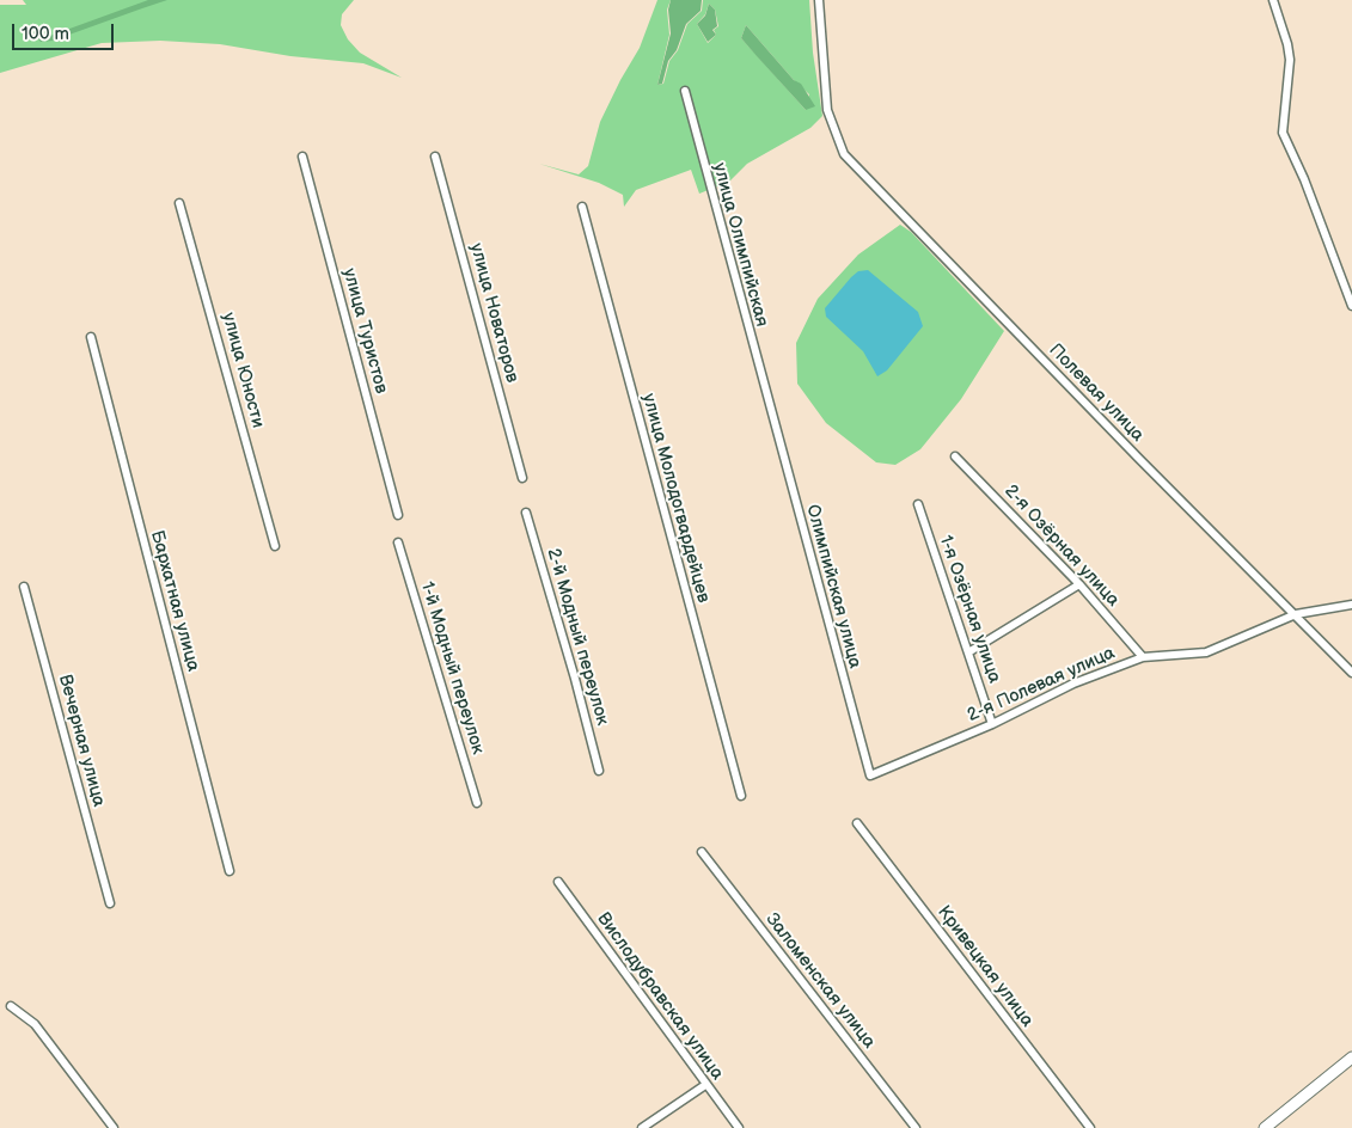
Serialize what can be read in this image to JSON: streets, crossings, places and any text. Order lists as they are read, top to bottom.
{
  "streets": {
    "street": [
      "улица Олимпийская",
      "улица Новаторов",
      "улица Туристов",
      "улица Юности",
      "Полевая улица",
      "улица Молодогвардейцев",
      "2-я Озёрная улица",
      "Олимпийская улица",
      "Бархатная улица",
      "1-я Озёрная улица",
      "2-й Модный переулок",
      "1-й Модный переулок",
      "2-я Полевая улица",
      "Вечерная улица",
      "Кривецкая улица",
      "Заломенская улица",
      "Вислодубравская улица"
    ]
  },
  "crossings": [
    ["улица Олимпийская", "Олимпийская улица"],
    ["Полевая улица", "2-я Полевая улица"],
    ["2-я Озёрная улица", "2-я Полевая улица"],
    ["Олимпийская улица", "2-я Полевая улица"],
    ["1-я Озёрная улица", "2-я Полевая улица"]
  ],
  "scale_bar": "100 m"
}
